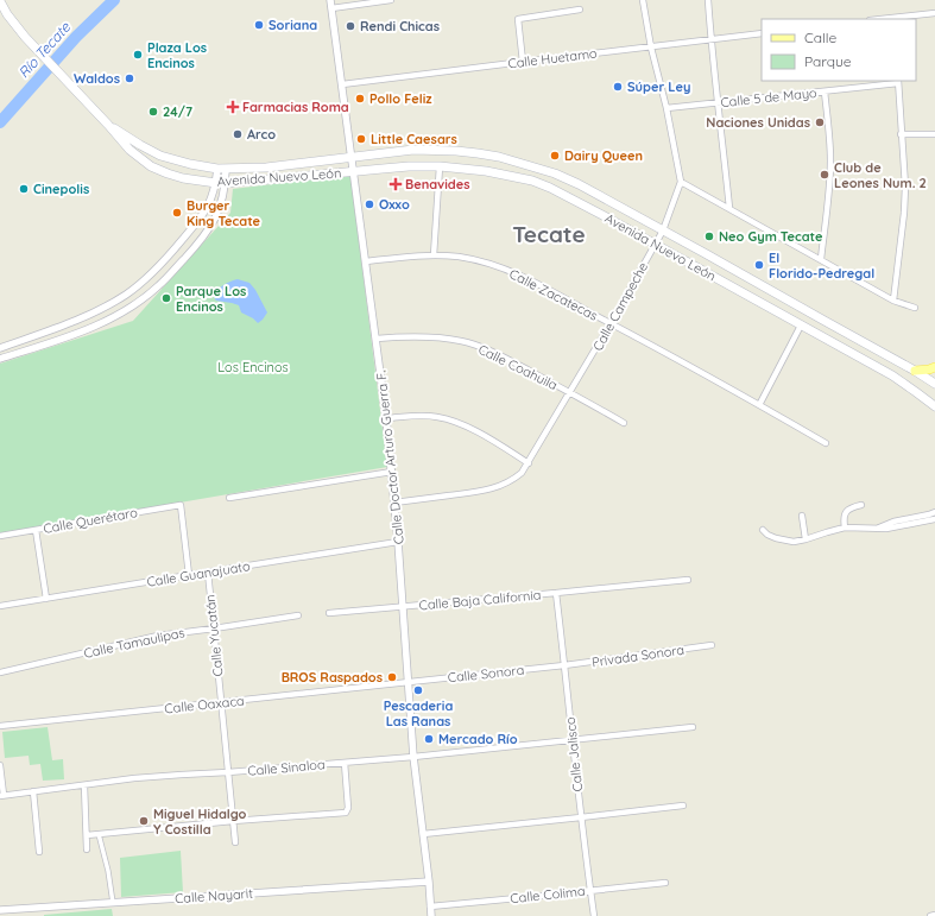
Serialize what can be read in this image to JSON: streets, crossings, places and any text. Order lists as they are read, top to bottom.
{
  "streets": {
    "main road": ["Avenida Nuevo León"],
    "street": [
      "Calle Huetamo",
      "Calle 5 de Mayo",
      "Calle Zacatecas",
      "Calle Campeche",
      "Calle Coahuila",
      "Calle Doctor Arturo Guerra F.",
      "Calle Querétaro",
      "Calle Guanajuato",
      "Calle Baja California",
      "Calle Yucatán",
      "Calle Tamaulipas",
      "Privada Sonora",
      "Calle Sonora",
      "Calle Oaxaca",
      "Calle Jalisco",
      "Calle Sinaloa",
      "Calle Colima",
      "Calle Nayarit"
    ]
  },
  "crossings": [
    ["Calle Huetamo", "Calle Doctor Arturo Guerra F."],
    ["Avenida Nuevo León", "Calle Campeche"],
    ["Avenida Nuevo León", "Calle Doctor Arturo Guerra F."],
    ["Calle Zacatecas", "Calle Campeche"],
    ["Calle Zacatecas", "Calle Doctor Arturo Guerra F."],
    ["Calle Campeche", "Calle Coahuila"],
    ["Calle Campeche", "Calle Doctor Arturo Guerra F."],
    ["Calle Coahuila", "Calle Doctor Arturo Guerra F."],
    ["Calle Doctor Arturo Guerra F.", "Calle Guanajuato"],
    ["Calle Doctor Arturo Guerra F.", "Calle Baja California"],
    ["Calle Doctor Arturo Guerra F.", "Calle Sonora"],
    ["Calle Doctor Arturo Guerra F.", "Calle Oaxaca"],
    ["Calle Doctor Arturo Guerra F.", "Calle Sinaloa"],
    ["Calle Doctor Arturo Guerra F.", "Calle Colima"],
    ["Calle Doctor Arturo Guerra F.", "Calle Nayarit"],
    ["Calle Querétaro", "Calle Guanajuato"],
    ["Calle Guanajuato", "Calle Yucatán"],
    ["Calle Baja California", "Calle Jalisco"],
    ["Calle Yucatán", "Calle Tamaulipas"],
    ["Calle Yucatán", "Calle Oaxaca"],
    ["Calle Yucatán", "Calle Sinaloa"],
    ["Privada Sonora", "Calle Sonora"],
    ["Privada Sonora", "Calle Jalisco"],
    ["Calle Sonora", "Calle Oaxaca"],
    ["Calle Sonora", "Calle Jalisco"],
    ["Calle Jalisco", "Calle Sinaloa"],
    ["Calle Jalisco", "Calle Colima"]
  ],
  "districts": ["Tecate"],
  "water": ["Río Tecate"],
  "parks": ["Los Encinos"],
  "places": {
    "other": [
      "Soriana",
      "Rendi Chicas",
      "Plaza Los Encinos",
      "Waldos",
      "Súper Ley",
      "Pollo Feliz",
      "24/7",
      "Naciones Unidas",
      "Arco",
      "Little Caesars",
      "Dairy Queen",
      "Club de Leones Num. 2",
      "Cinepolis",
      "Oxxo",
      "Burger King Tecate",
      "Neo Gym Tecate",
      "El Florido-Pedregal",
      "Parque Los Encinos",
      "BROS Raspados",
      "Pescaderia Las Ranas",
      "Mercado Río",
      "Miguel Hidalgo Y Costilla"
    ],
    "health": ["Farmacias Roma", "Benavides"]
  },
  "legend": ["Calle", "Parque"]
}
